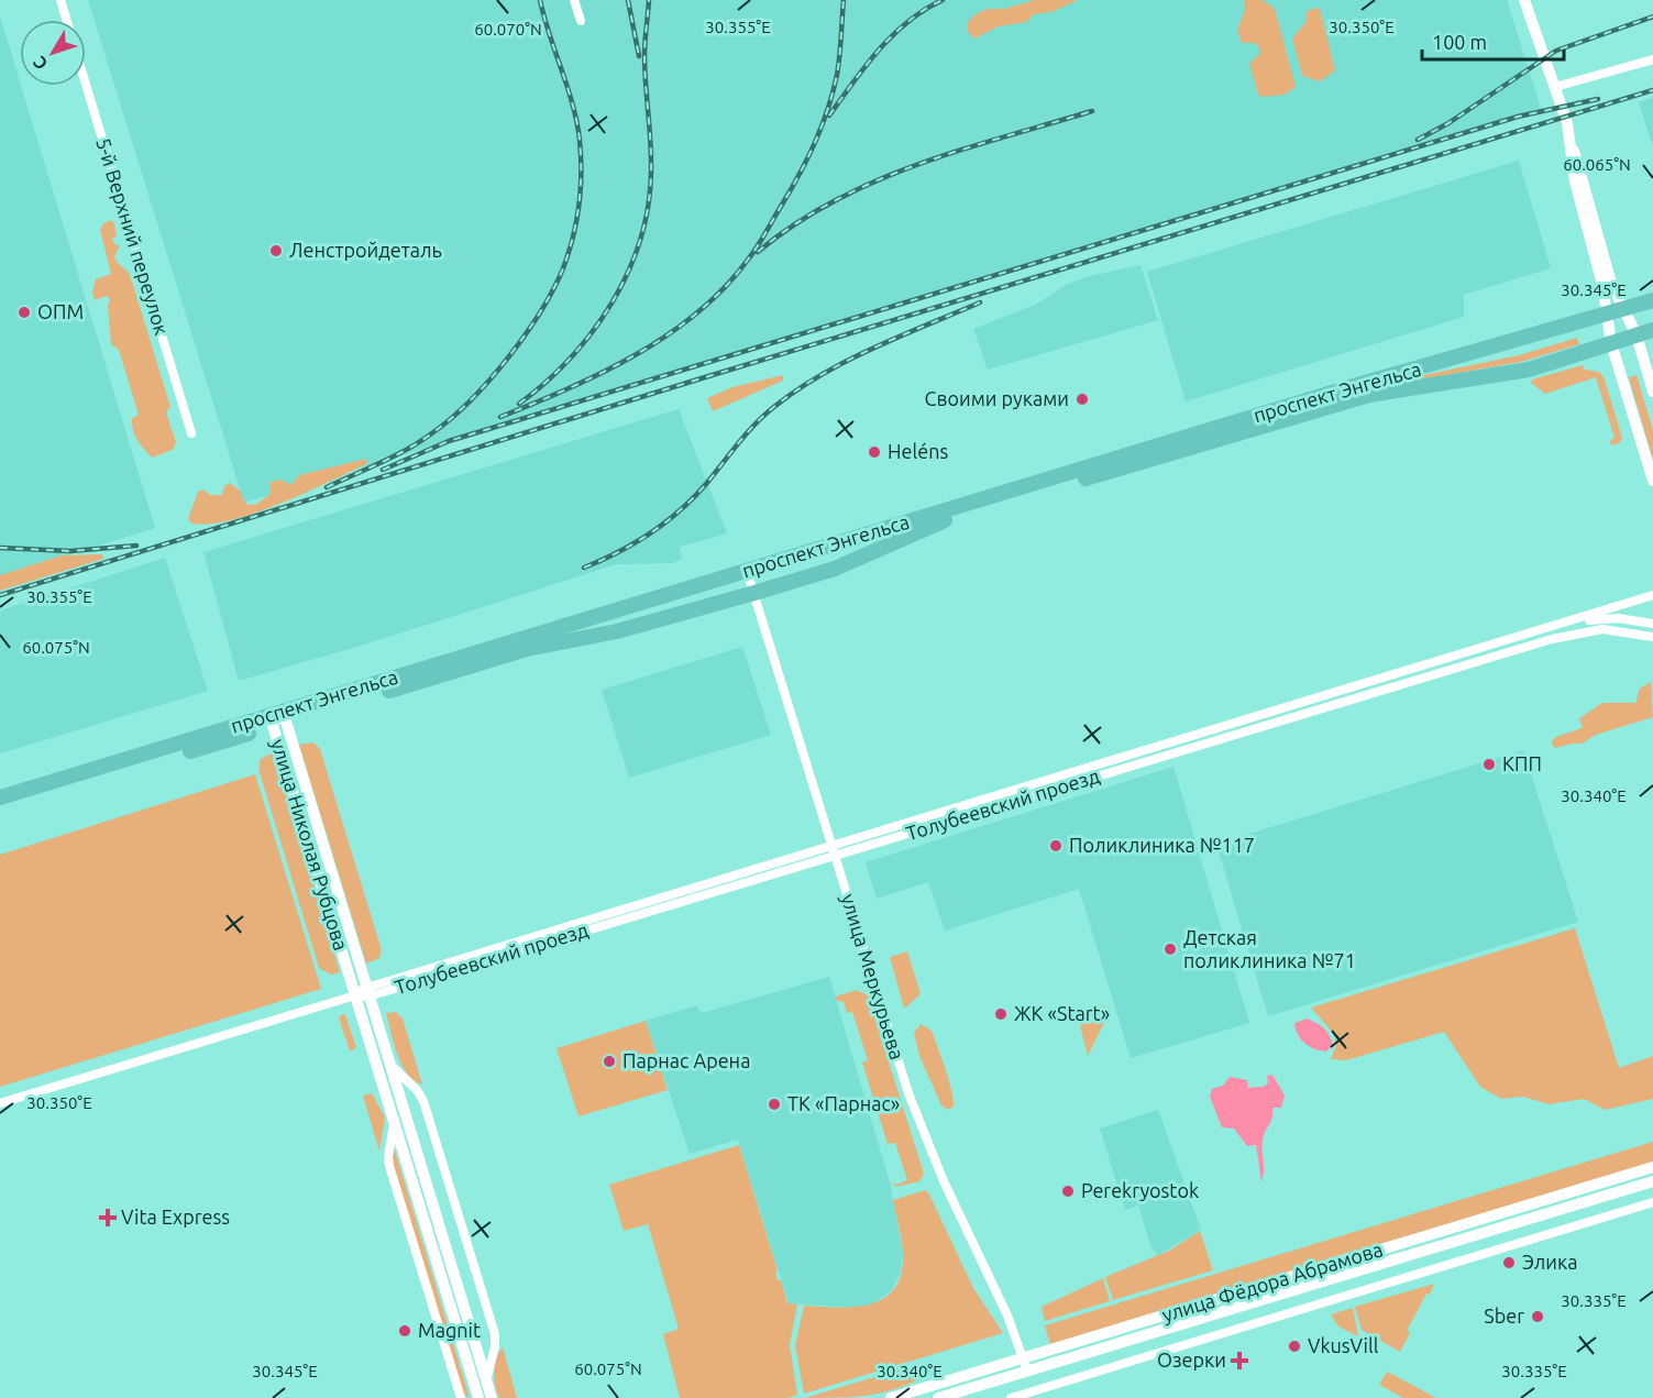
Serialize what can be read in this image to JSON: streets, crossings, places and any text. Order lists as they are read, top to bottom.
{
  "streets": {
    "main road": ["проспект Энгельса"],
    "street": [
      "5-й Верхний переулок",
      "Толубеевский проезд",
      "улица Николая Рубцова",
      "улица Меркурьева",
      "улица Фёдора Абрамова"
    ]
  },
  "crossings": [
    ["проспект Энгельса", "улица Николая Рубцова"],
    ["проспект Энгельса", "улица Меркурьева"],
    ["Толубеевский проезд", "улица Николая Рубцова"],
    ["Толубеевский проезд", "улица Меркурьева"],
    ["улица Меркурьева", "улица Фёдора Абрамова"]
  ],
  "places": {
    "other": [
      "Ленстройдеталь",
      "ОПМ",
      "Своими руками",
      "Heléns",
      "КПП",
      "Поликлиника №117",
      "Детская поликлиника №71",
      "ЖК «Start»",
      "Парнас Арена",
      "ТК «Парнас»",
      "Perekryostok",
      "Элика",
      "Sber",
      "Magnit",
      "VkusVill"
    ],
    "health": ["Vita Express", "Озерки"]
  },
  "scale_bar": "100 m",
  "north": "bottom left",
  "coordinates": [
    "30.355°E",
    "30.350°E",
    "60.070°N",
    "60.065°N",
    "30.345°E",
    "60.075°N",
    "30.340°E",
    "30.335°E"
  ]
}
